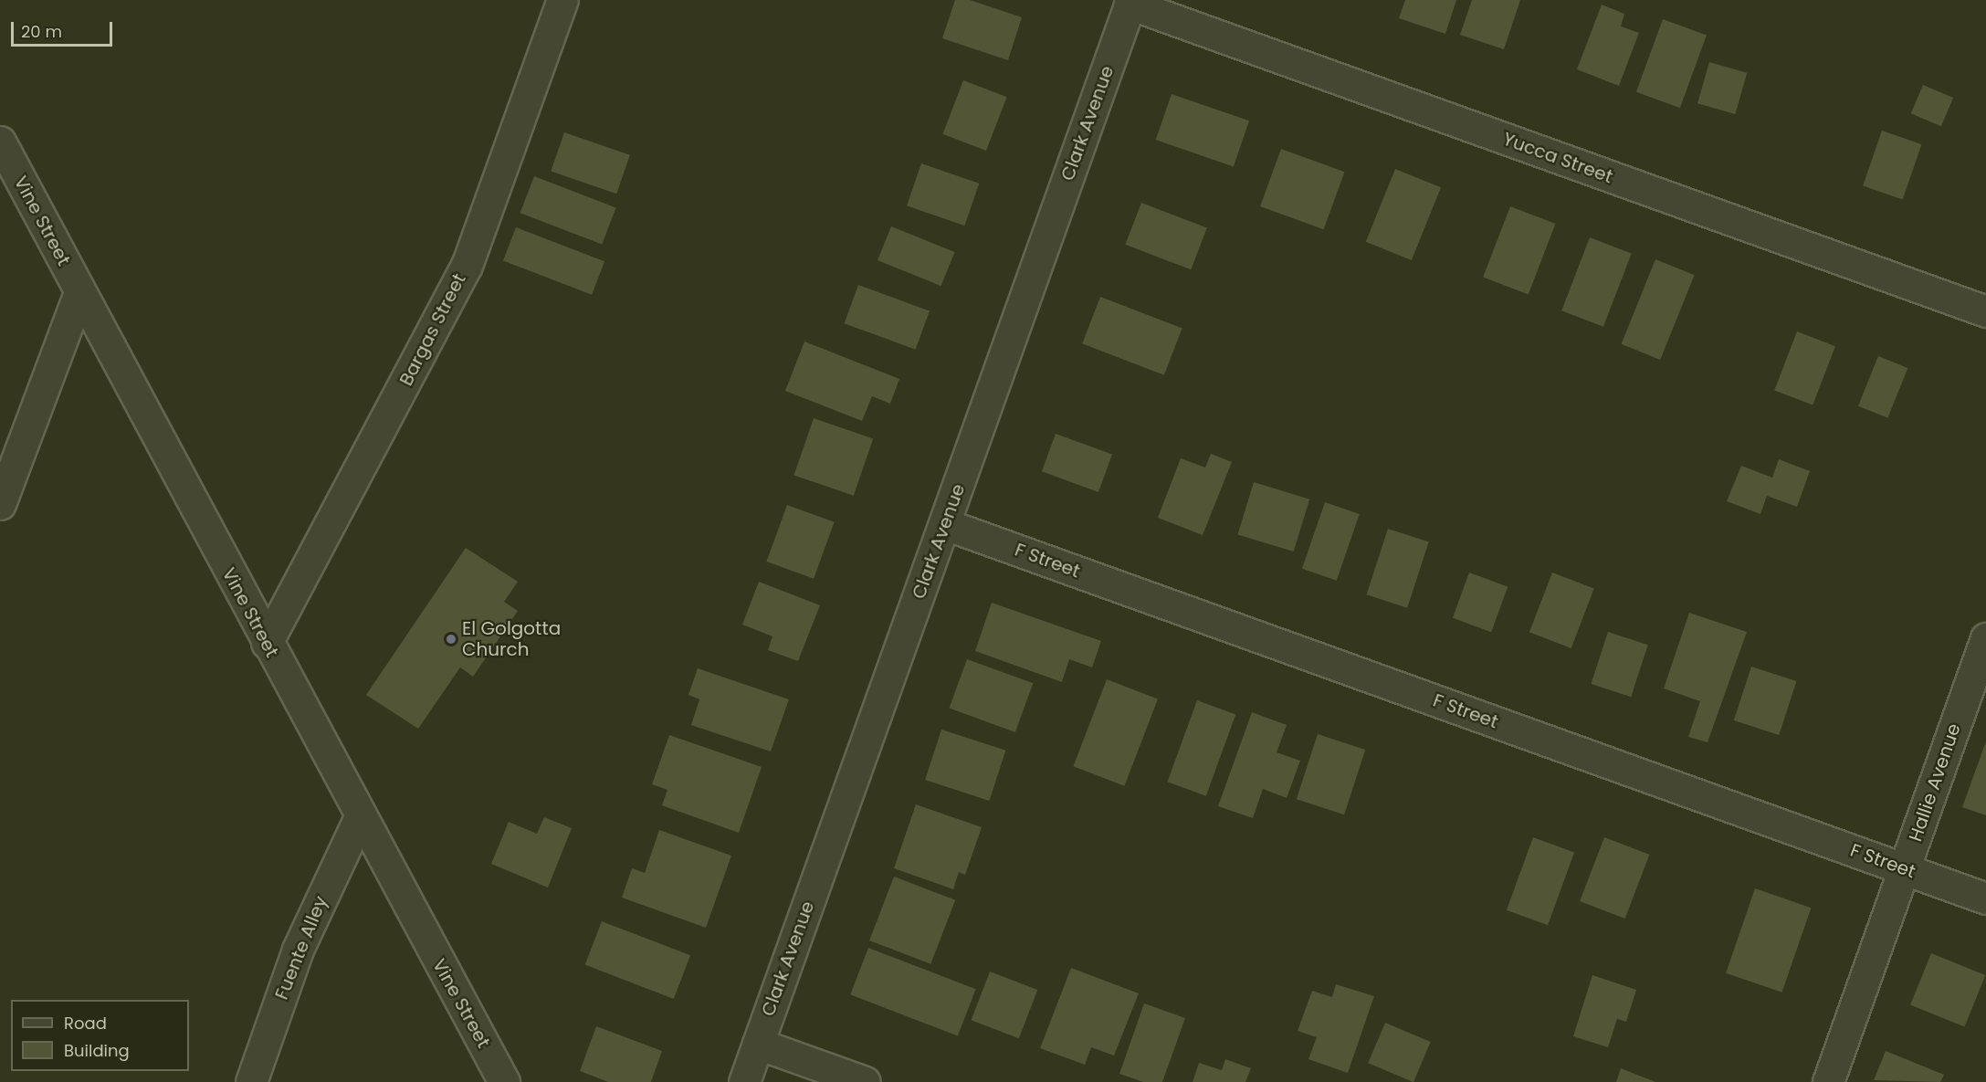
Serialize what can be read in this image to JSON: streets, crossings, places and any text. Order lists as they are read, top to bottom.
{
  "streets": {
    "street": [
      "Clark Avenue",
      "Yucca Street",
      "Vine Street",
      "Bargas Street",
      "F Street",
      "Hallie Avenue",
      "Fuente Alley"
    ]
  },
  "crossings": [
    ["Clark Avenue", "Yucca Street"],
    ["Clark Avenue", "F Street"],
    ["Vine Street", "Bargas Street"],
    ["Vine Street", "Fuente Alley"],
    ["F Street", "Hallie Avenue"]
  ],
  "places": ["El Golgotta Church"],
  "legend": ["Road", "Building"],
  "scale_bar": "20 m"
}
